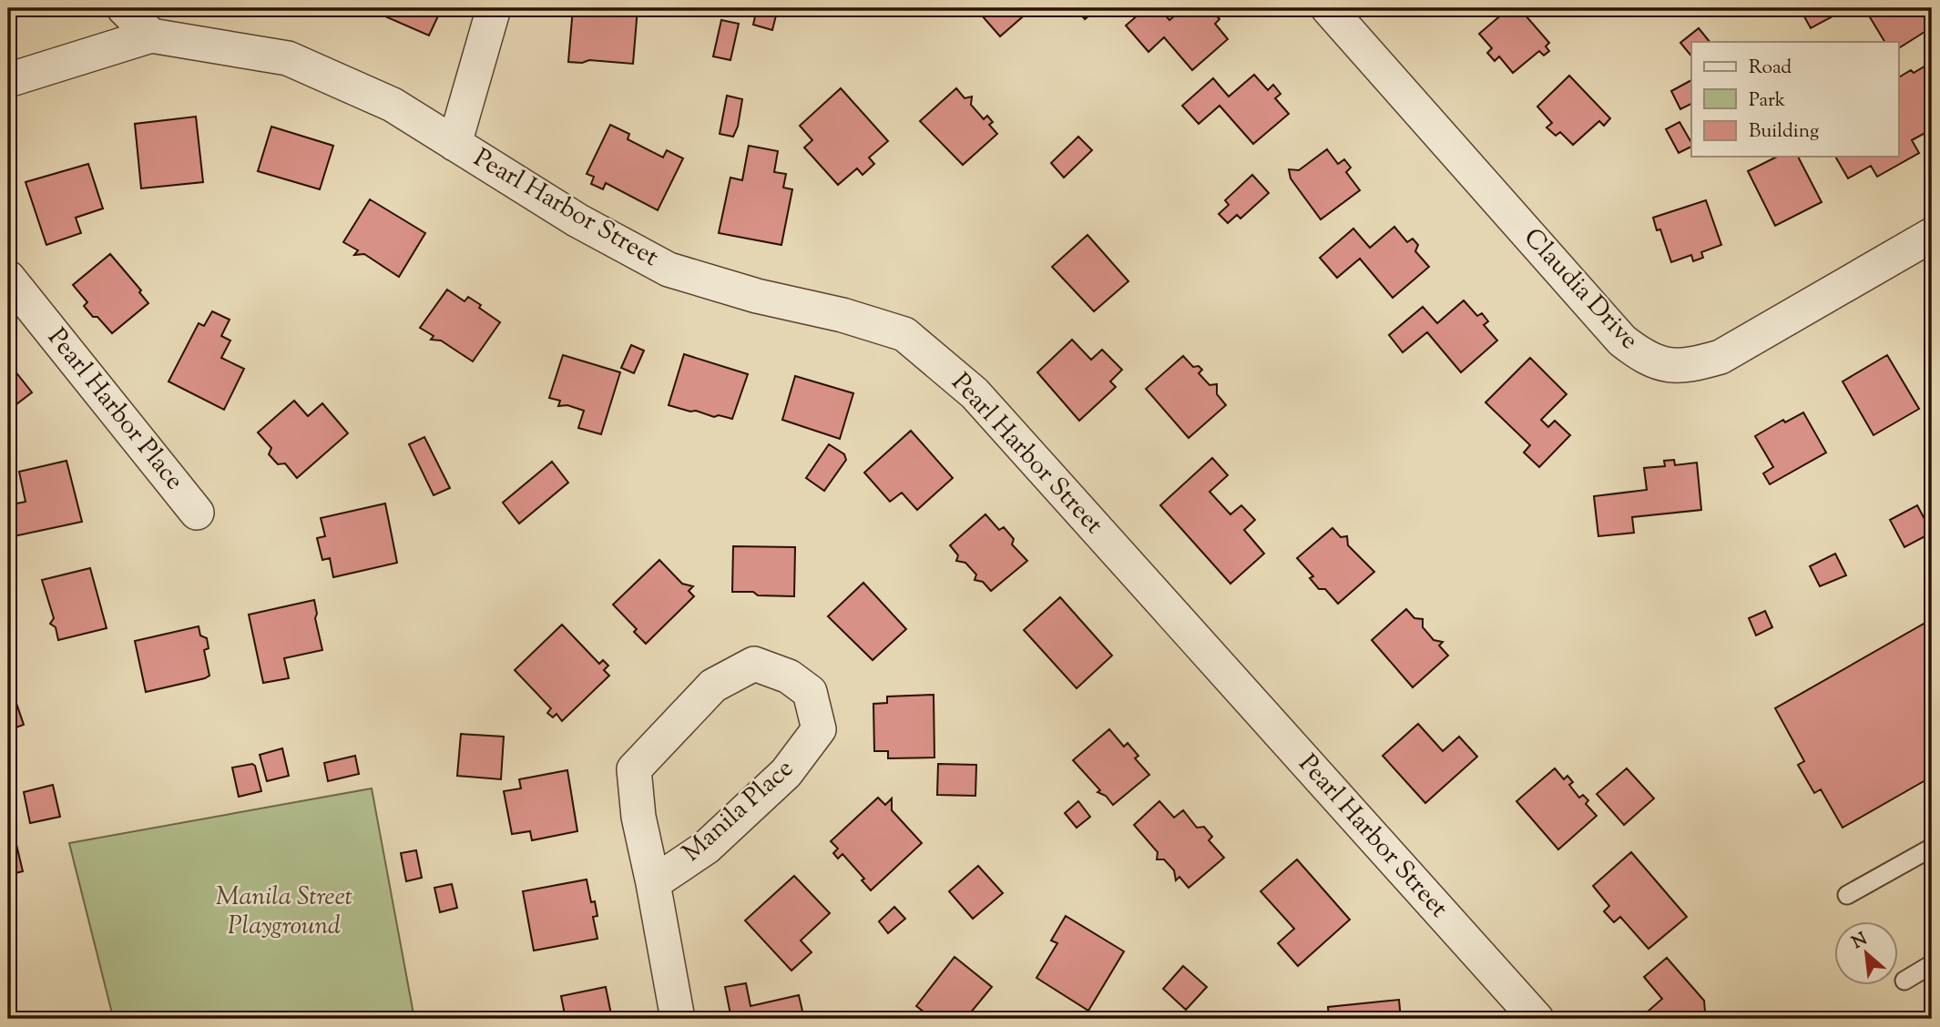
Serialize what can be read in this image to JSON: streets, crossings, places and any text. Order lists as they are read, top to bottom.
{
  "streets": {
    "street": [
      "Pearl Harbor Street",
      "Claudia Drive",
      "Pearl Harbor Place",
      "Manila Place"
    ]
  },
  "parks": ["Manila Street Playground"],
  "legend": ["Road", "Park", "Building"],
  "north": "top left"
}
